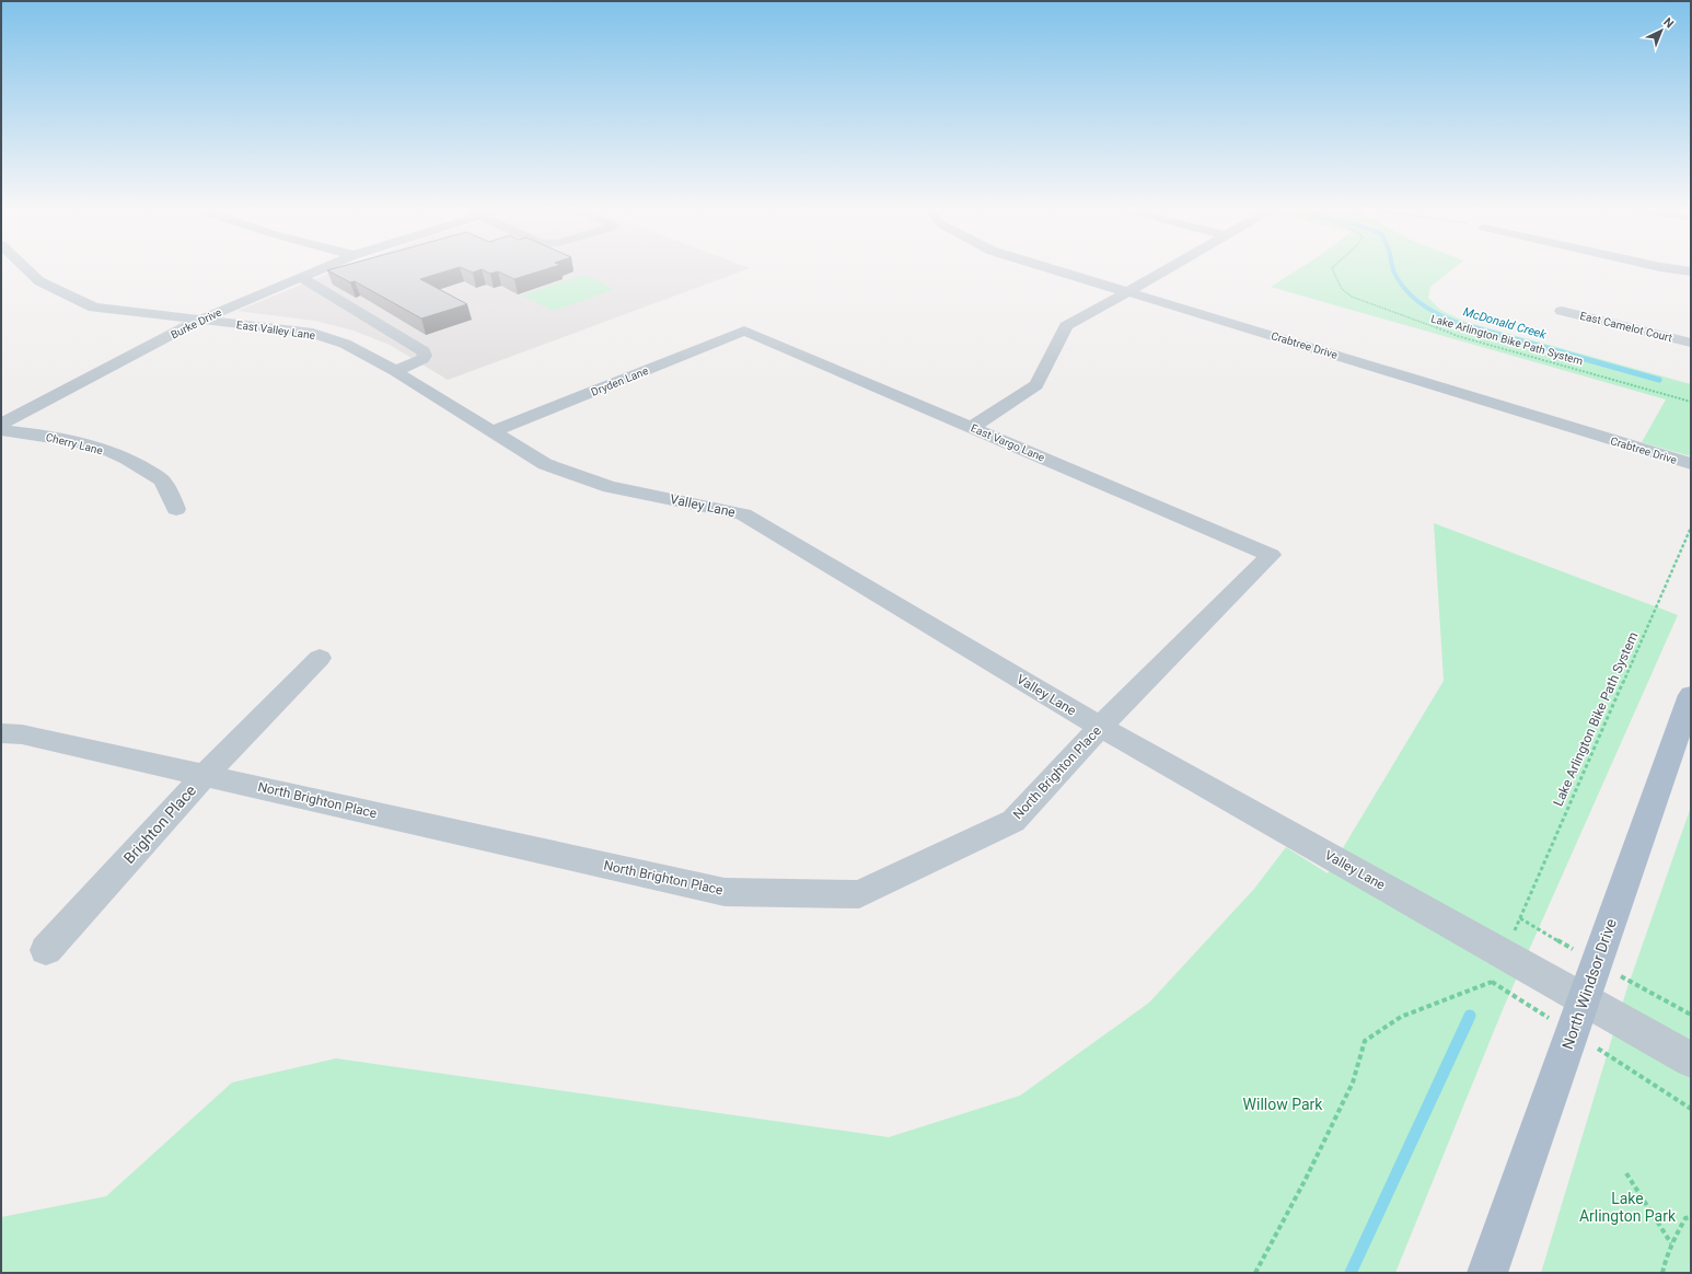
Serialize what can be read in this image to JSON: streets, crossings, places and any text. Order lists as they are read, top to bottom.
{
  "streets": {
    "main road": ["North Windsor Drive"],
    "street": [
      "Burke Drive",
      "East Camelot Court",
      "East Valley Lane",
      "Crabtree Drive",
      "Dryden Lane",
      "East Vargo Lane",
      "Cherry Lane",
      "Valley Lane",
      "North Brighton Place",
      "Brighton Place"
    ],
    "path": ["Lake Arlington Bike Path System"]
  },
  "crossings": [
    ["Burke Drive", "East Valley Lane"],
    ["East Valley Lane", "Dryden Lane"],
    ["East Valley Lane", "Valley Lane"],
    ["Dryden Lane", "East Vargo Lane"],
    ["Dryden Lane", "Valley Lane"],
    ["East Vargo Lane", "North Brighton Place"],
    ["Valley Lane", "North Brighton Place"],
    ["Valley Lane", "North Windsor Drive"],
    ["North Brighton Place", "Brighton Place"]
  ],
  "water": ["McDonald Creek"],
  "parks": ["Willow Park", "Lake Arlington Park"],
  "north": "top right"
}
